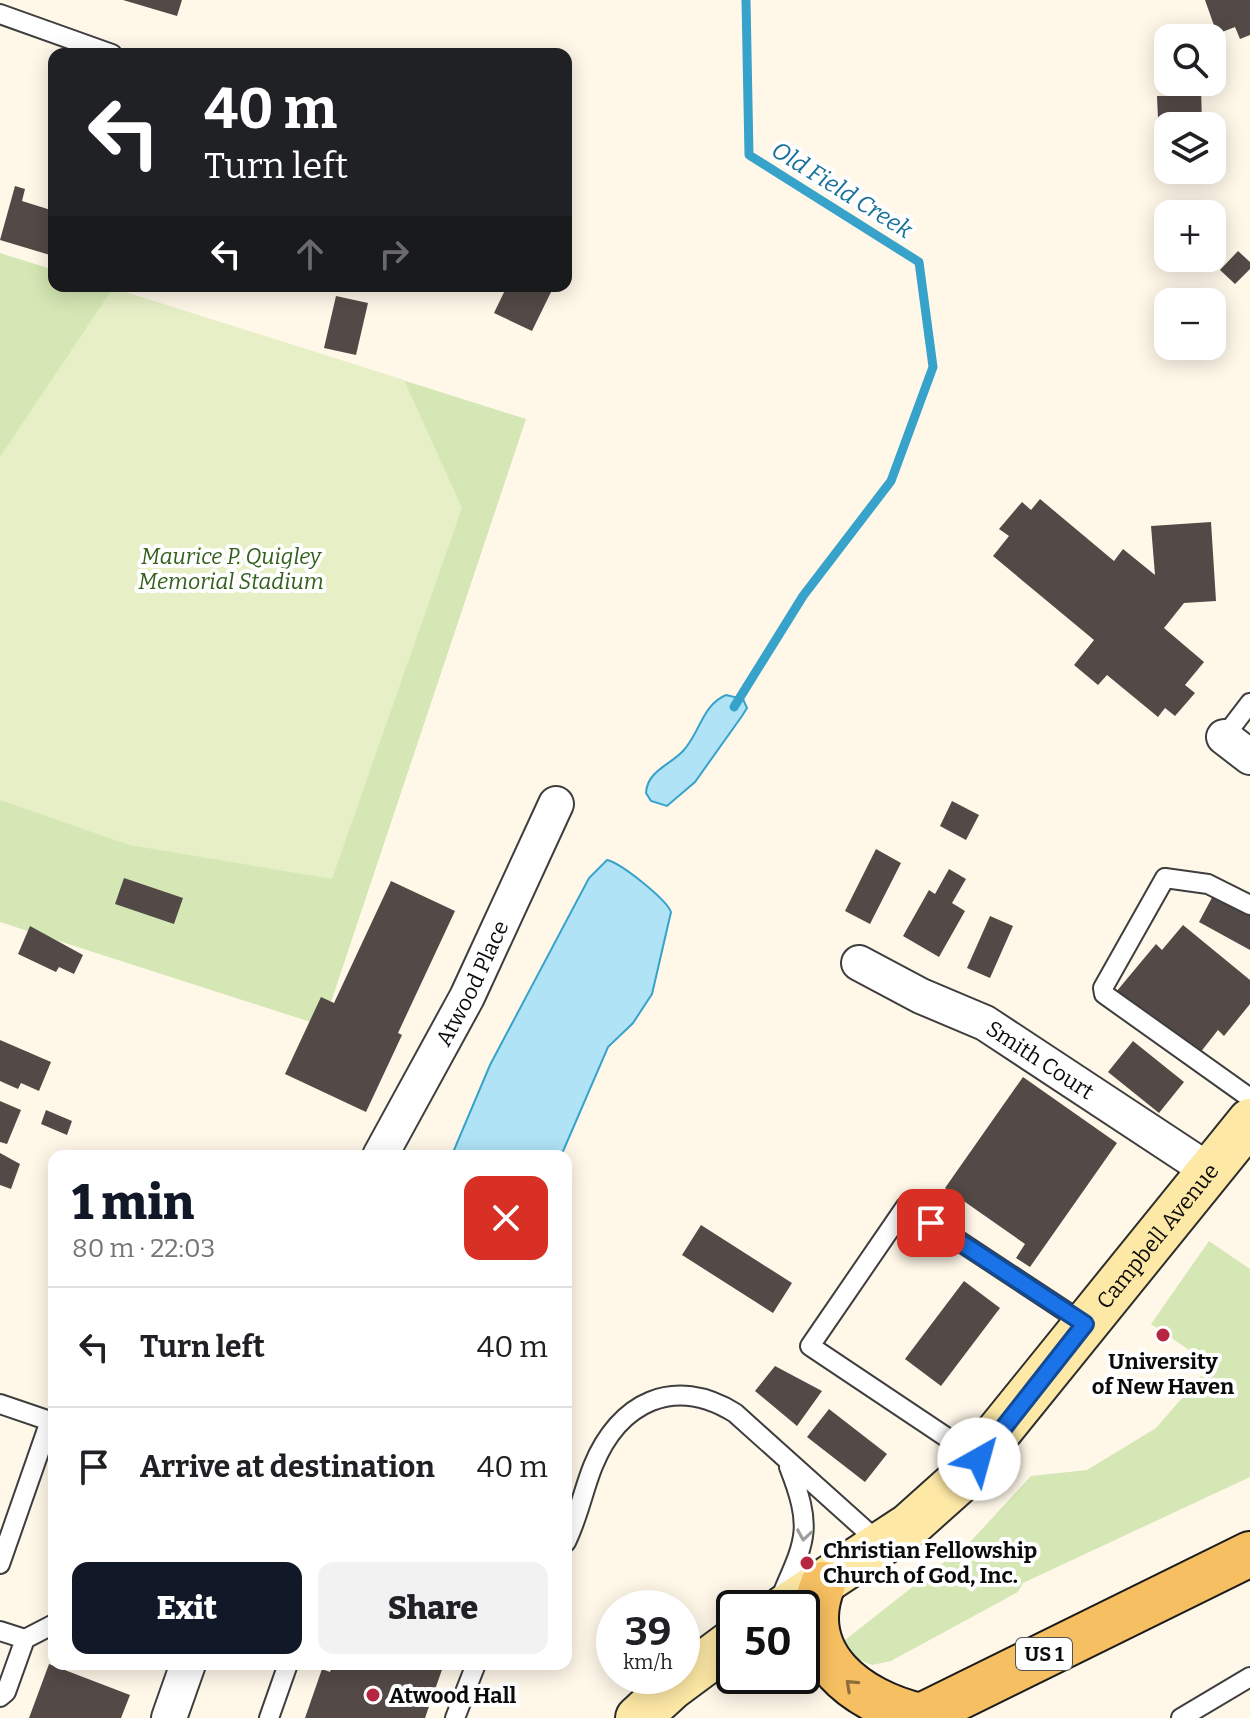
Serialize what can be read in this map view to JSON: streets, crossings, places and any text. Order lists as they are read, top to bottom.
{
  "streets": {
    "main road": ["Campbell Avenue", "US 1"],
    "street": ["Atwood Place", "Smith Court"]
  },
  "crossings": [
    ["Smith Court", "Campbell Avenue"]
  ],
  "water": ["Old Field Creek"],
  "parks": ["Maurice P. Quigley Memorial Stadium"],
  "places": ["University of New Haven", "Christian Fellowship Church of God, Inc.", "Atwood Hall"],
  "page": {
    "map_buttons": ["+", "−"],
    "turn": ["40 m", "Turn left"],
    "heading": ["1 min", "80 m · 22:03"],
    "list": [
      {
        "name": "Turn left",
        "value": "40 m"
      },
      {
        "name": "Arrive at destination",
        "value": "40 m"
      }
    ],
    "buttons": ["Exit", "Share"],
    "speed": "39 km/h",
    "limit": "50"
  }
}
